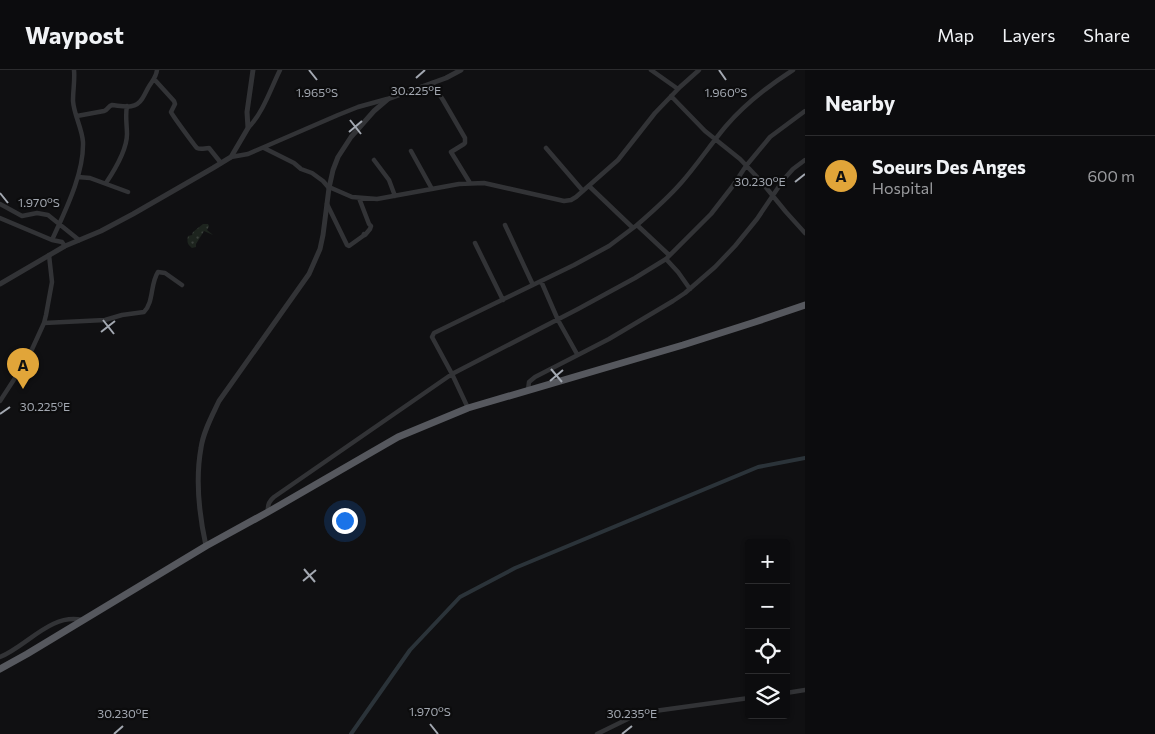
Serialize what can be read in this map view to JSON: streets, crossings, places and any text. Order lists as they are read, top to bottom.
{
  "page": {
    "header": "Waypost",
    "nav": ["Map", "Layers", "Share"],
    "heading": "Nearby",
    "list": [
      {
        "mark": "A",
        "name": "Soeurs Des Anges",
        "note": "Hospital",
        "value": "600 m"
      }
    ],
    "pins": "A",
    "map_buttons": ["+", "−"]
  },
  "coordinates": [
    "30.225°E",
    "1.965°S",
    "1.960°S",
    "30.230°E",
    "1.970°S",
    "30.235°E"
  ]
}
